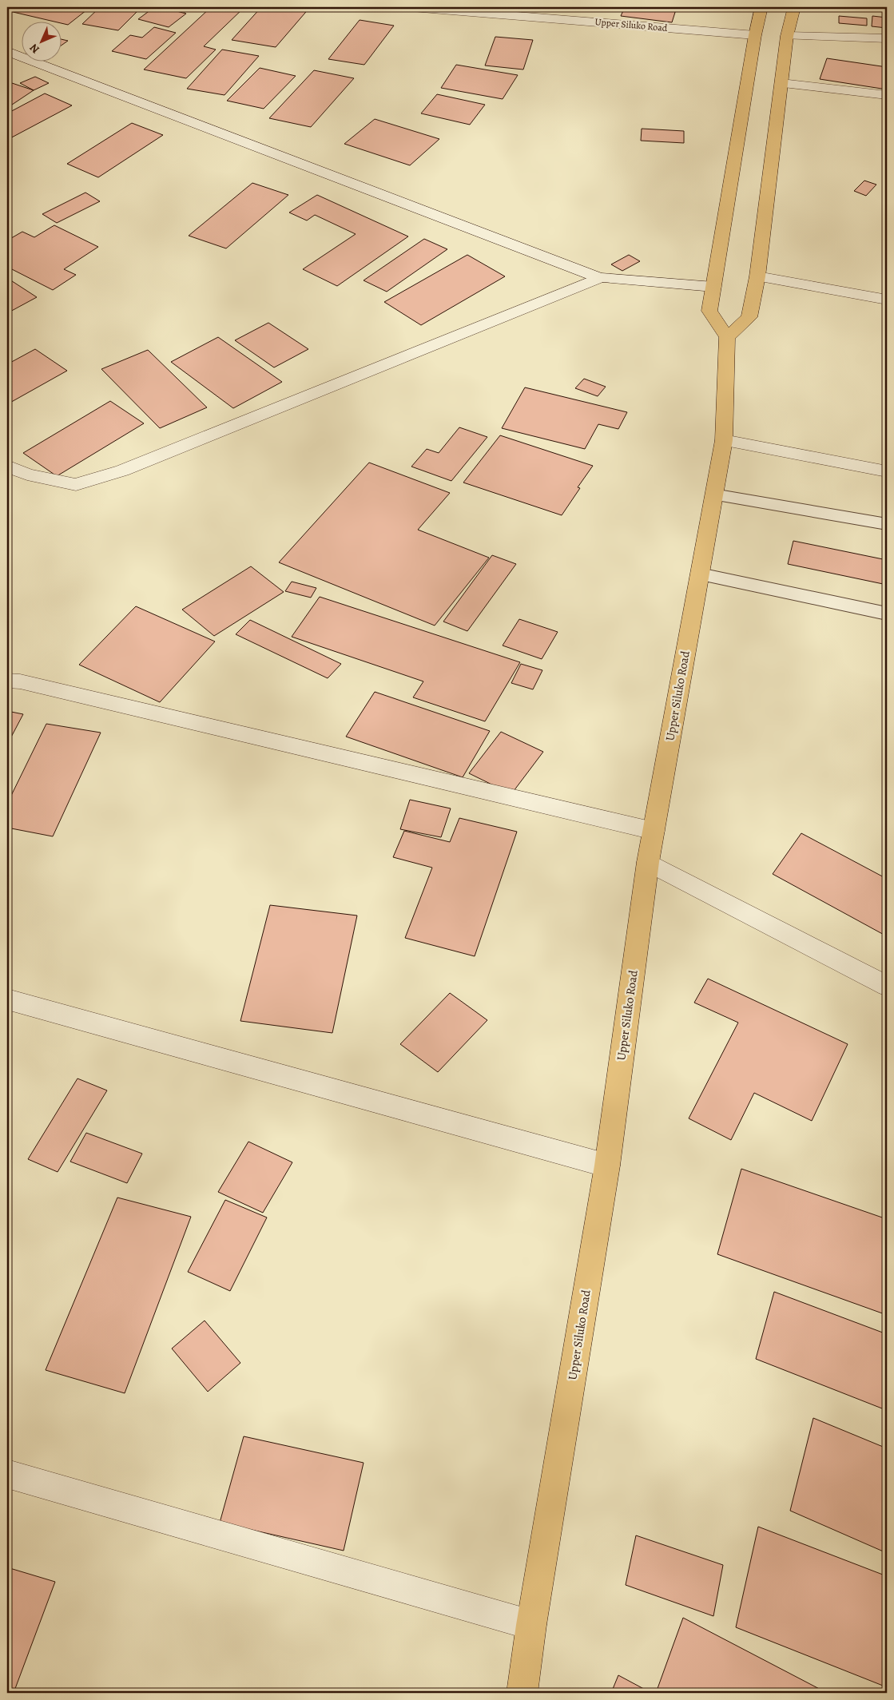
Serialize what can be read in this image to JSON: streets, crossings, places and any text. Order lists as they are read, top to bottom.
{
  "streets": {
    "main road": ["Upper Siluko Road"]
  },
  "north": "bottom left"
}
